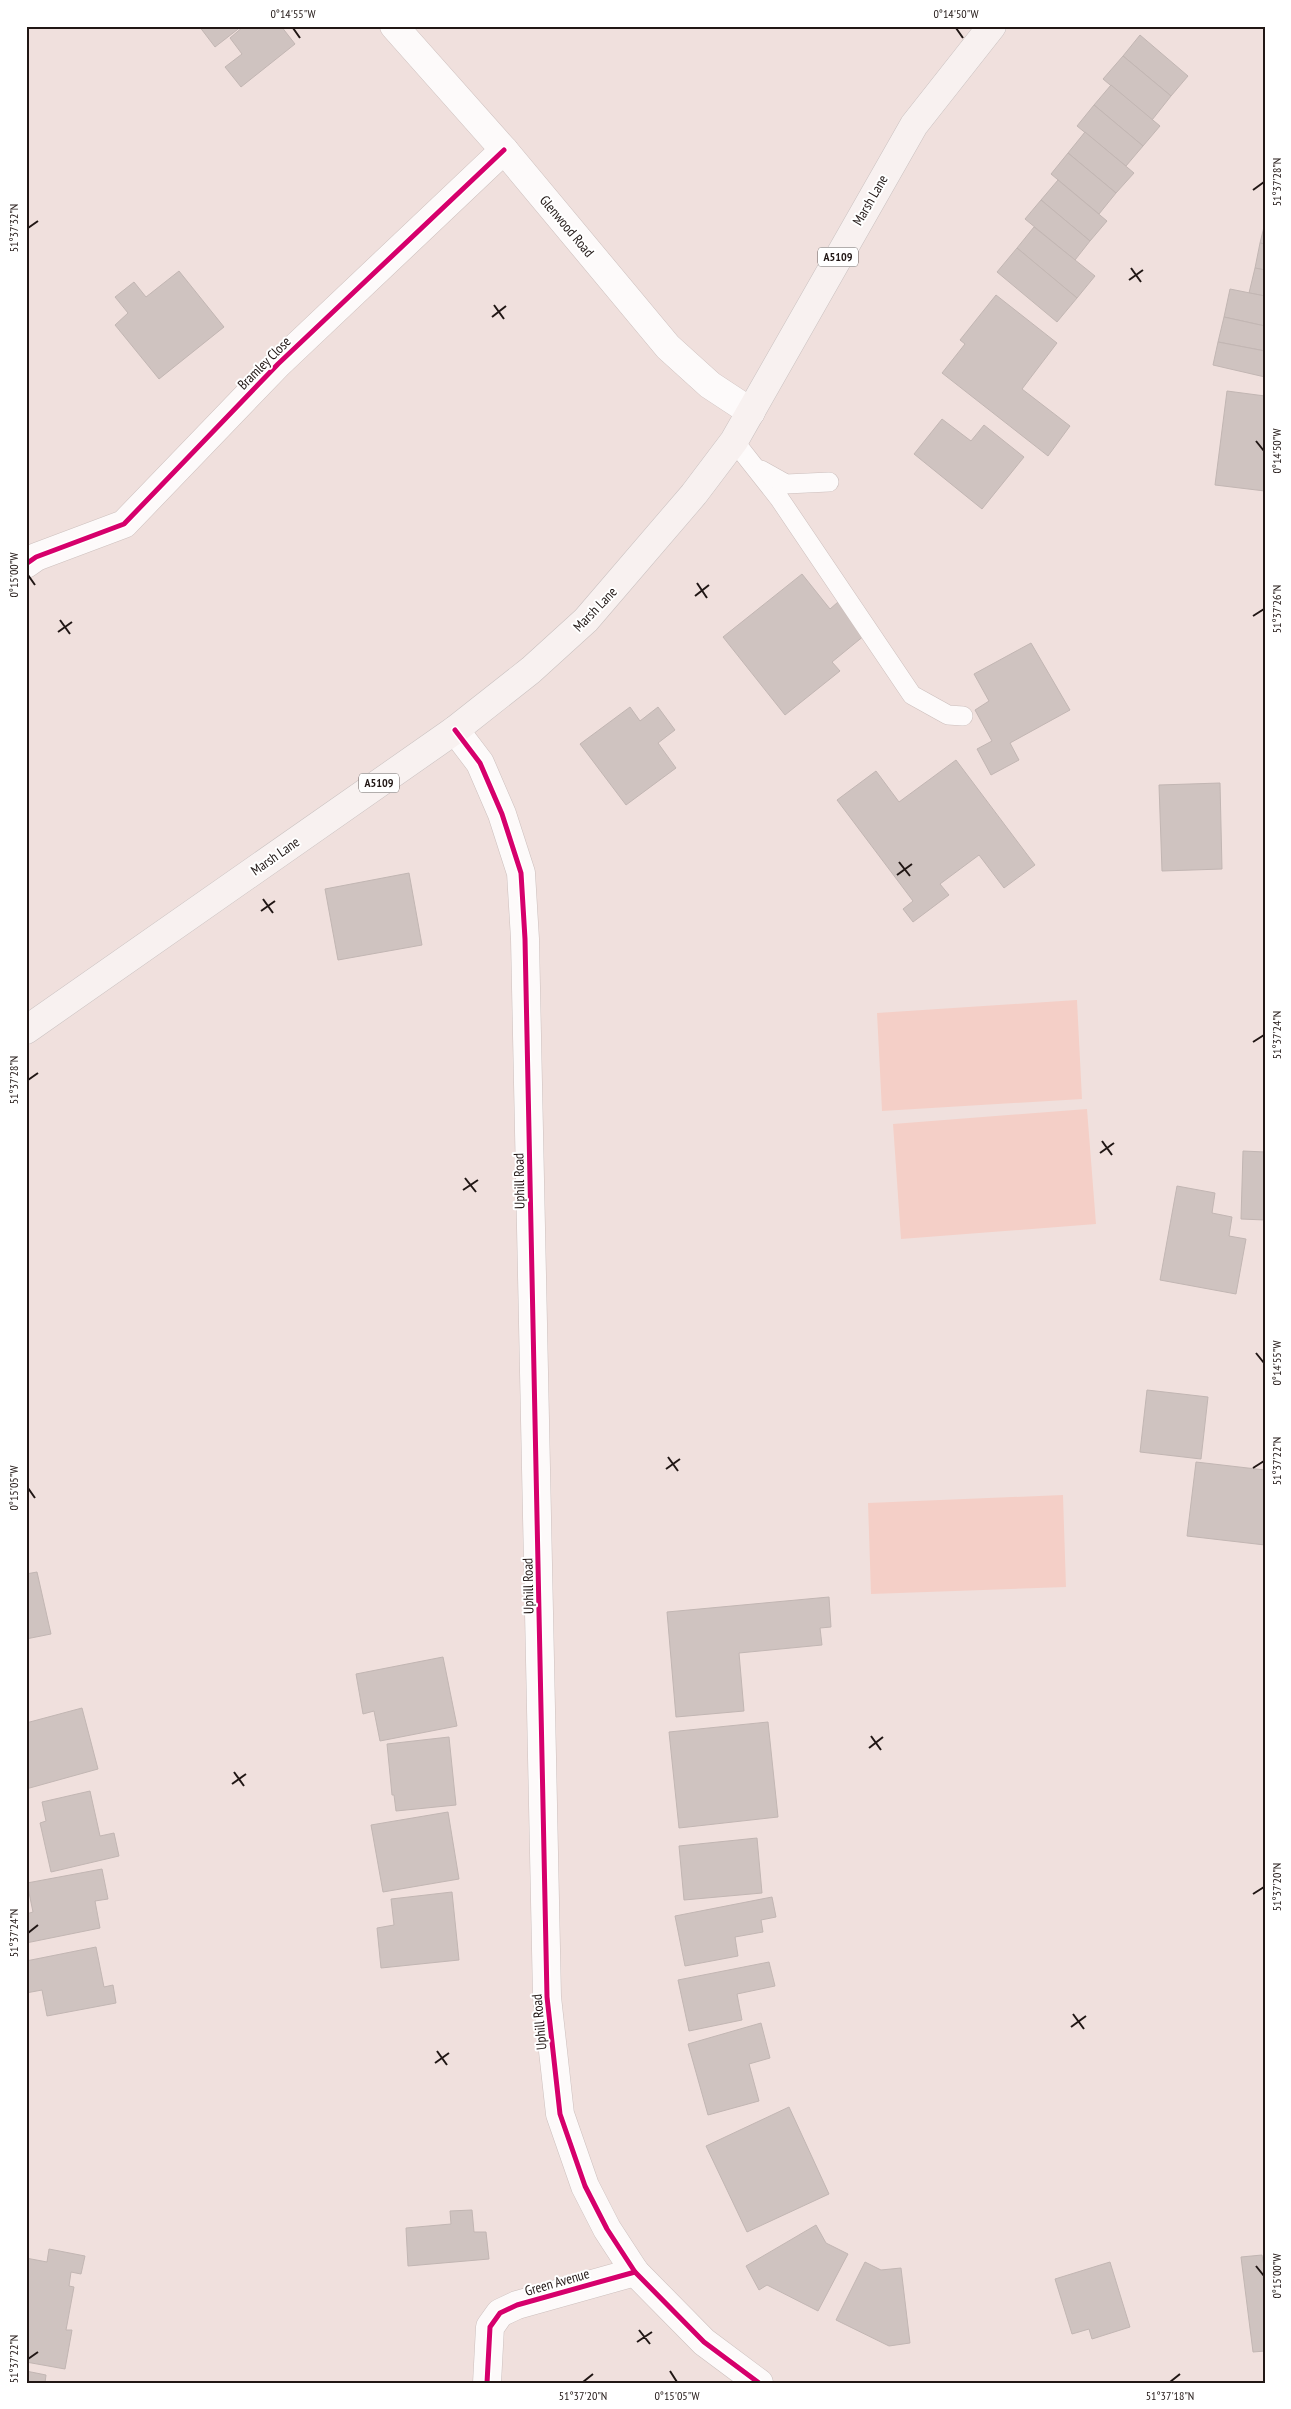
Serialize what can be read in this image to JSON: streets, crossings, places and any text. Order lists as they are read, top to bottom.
{
  "streets": {
    "main road": ["Marsh Lane", "A5109"],
    "street": [
      "Glenwood Road",
      "Bramley Close",
      "Uphill Road",
      "Green Avenue"
    ]
  },
  "crossings": [
    ["Marsh Lane", "Glenwood Road"],
    ["Marsh Lane", "Uphill Road"],
    ["Glenwood Road", "Bramley Close"],
    ["Uphill Road", "Green Avenue"]
  ],
  "coordinates": [
    "0°14'55\"W",
    "0°14'50\"W",
    "51°37'28\"N",
    "51°37'32\"N",
    "0°15'00\"W",
    "51°37'26\"N",
    "51°37'24\"N",
    "51°37'22\"N",
    "0°15'05\"W",
    "51°37'20\"N",
    "51°37'18\"N"
  ]
}
